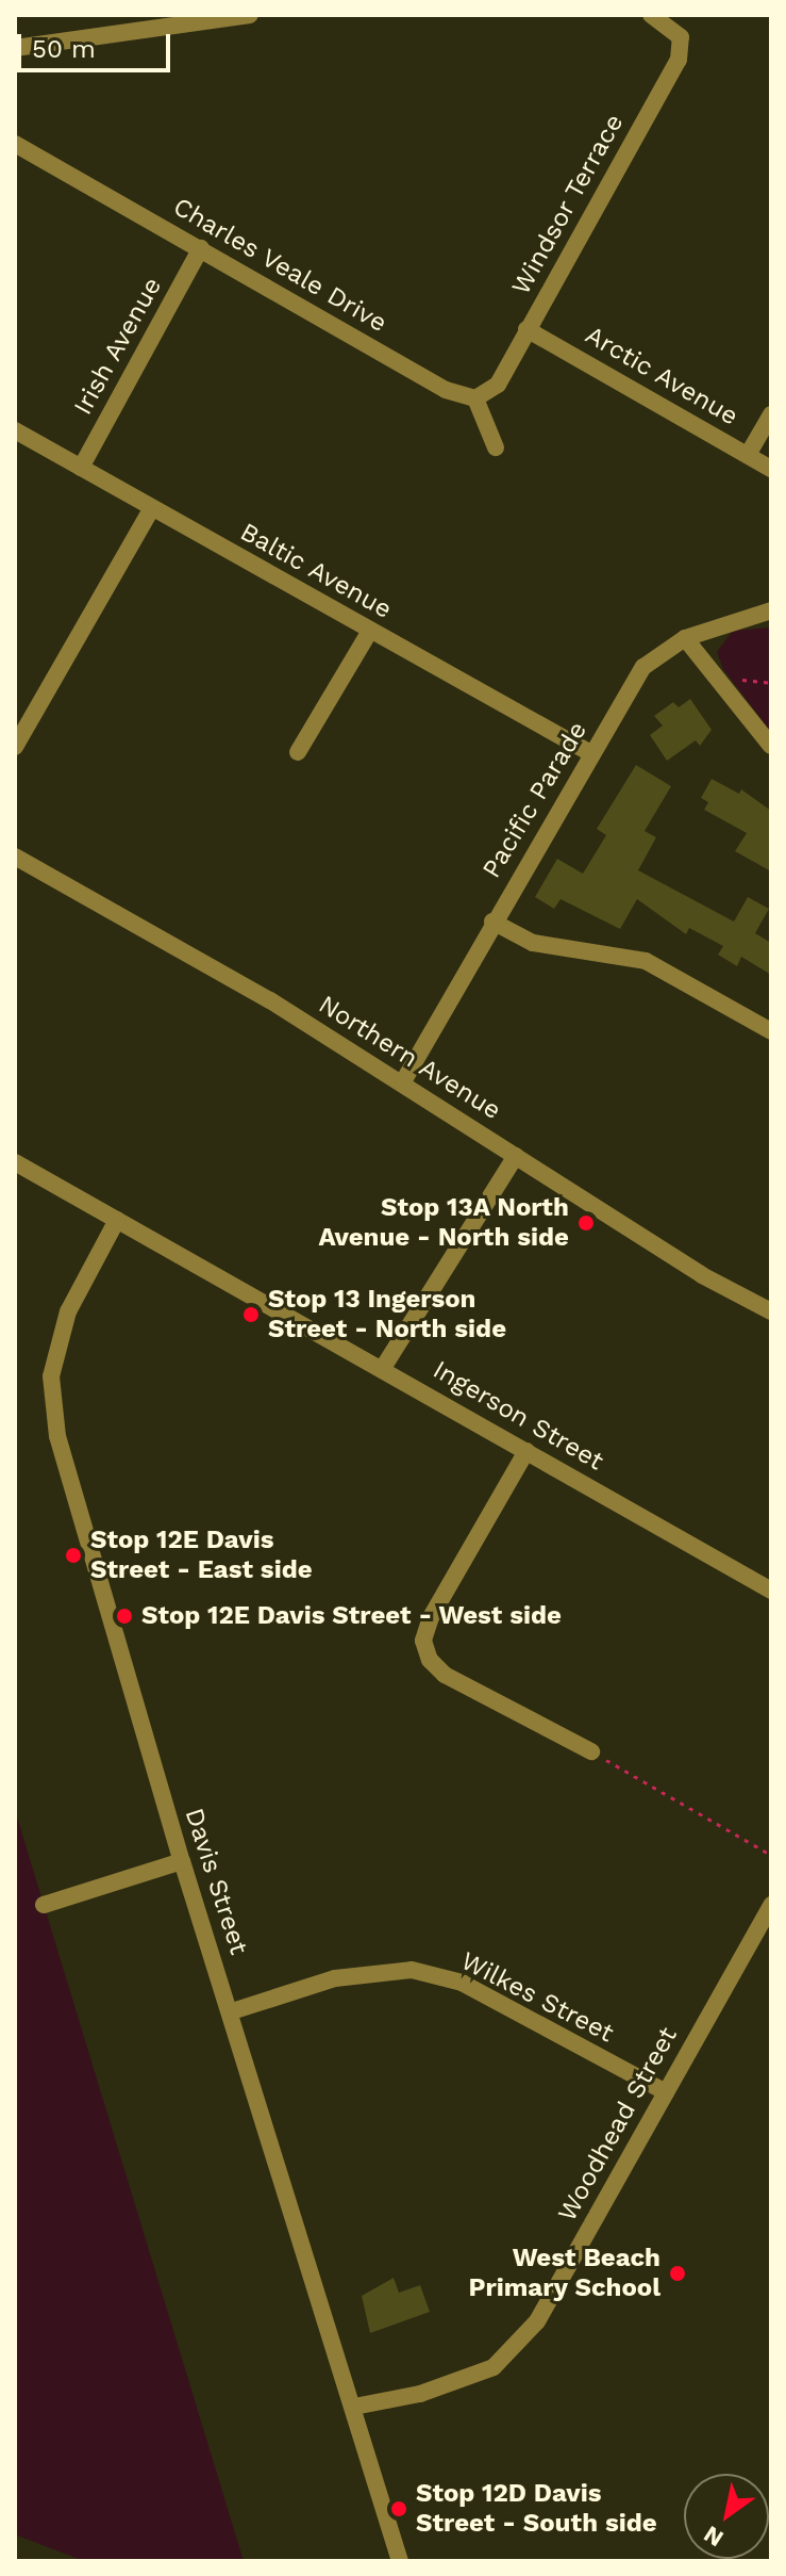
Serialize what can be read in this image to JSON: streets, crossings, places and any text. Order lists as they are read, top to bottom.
{
  "streets": {
    "street": [
      "Windsor Terrace",
      "Charles Veale Drive",
      "Irish Avenue",
      "Arctic Avenue",
      "Baltic Avenue",
      "Pacific Parade",
      "Northern Avenue",
      "Ingerson Street",
      "Davis Street",
      "Wilkes Street",
      "Woodhead Street"
    ]
  },
  "crossings": [
    ["Windsor Terrace", "Charles Veale Drive"],
    ["Windsor Terrace", "Arctic Avenue"],
    ["Charles Veale Drive", "Irish Avenue"],
    ["Irish Avenue", "Baltic Avenue"],
    ["Baltic Avenue", "Pacific Parade"],
    ["Pacific Parade", "Northern Avenue"],
    ["Ingerson Street", "Davis Street"],
    ["Davis Street", "Wilkes Street"],
    ["Davis Street", "Woodhead Street"],
    ["Wilkes Street", "Woodhead Street"]
  ],
  "places": [
    "Stop 13A North Avenue - North side",
    "Stop 13 Ingerson Street - North side",
    "Stop 12E Davis Street - East side",
    "Stop 12E Davis Street - West side",
    "West Beach Primary School",
    "Stop 12D Davis Street - South side"
  ],
  "scale_bar": "50 m",
  "north": "bottom left"
}
